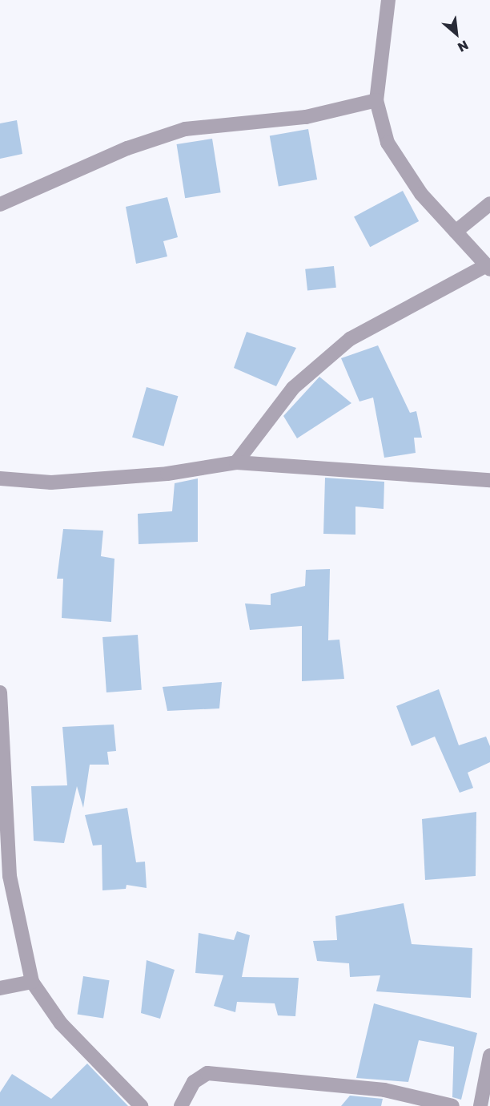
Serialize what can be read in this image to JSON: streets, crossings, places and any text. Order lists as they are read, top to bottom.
{
  "north": "bottom right"
}
